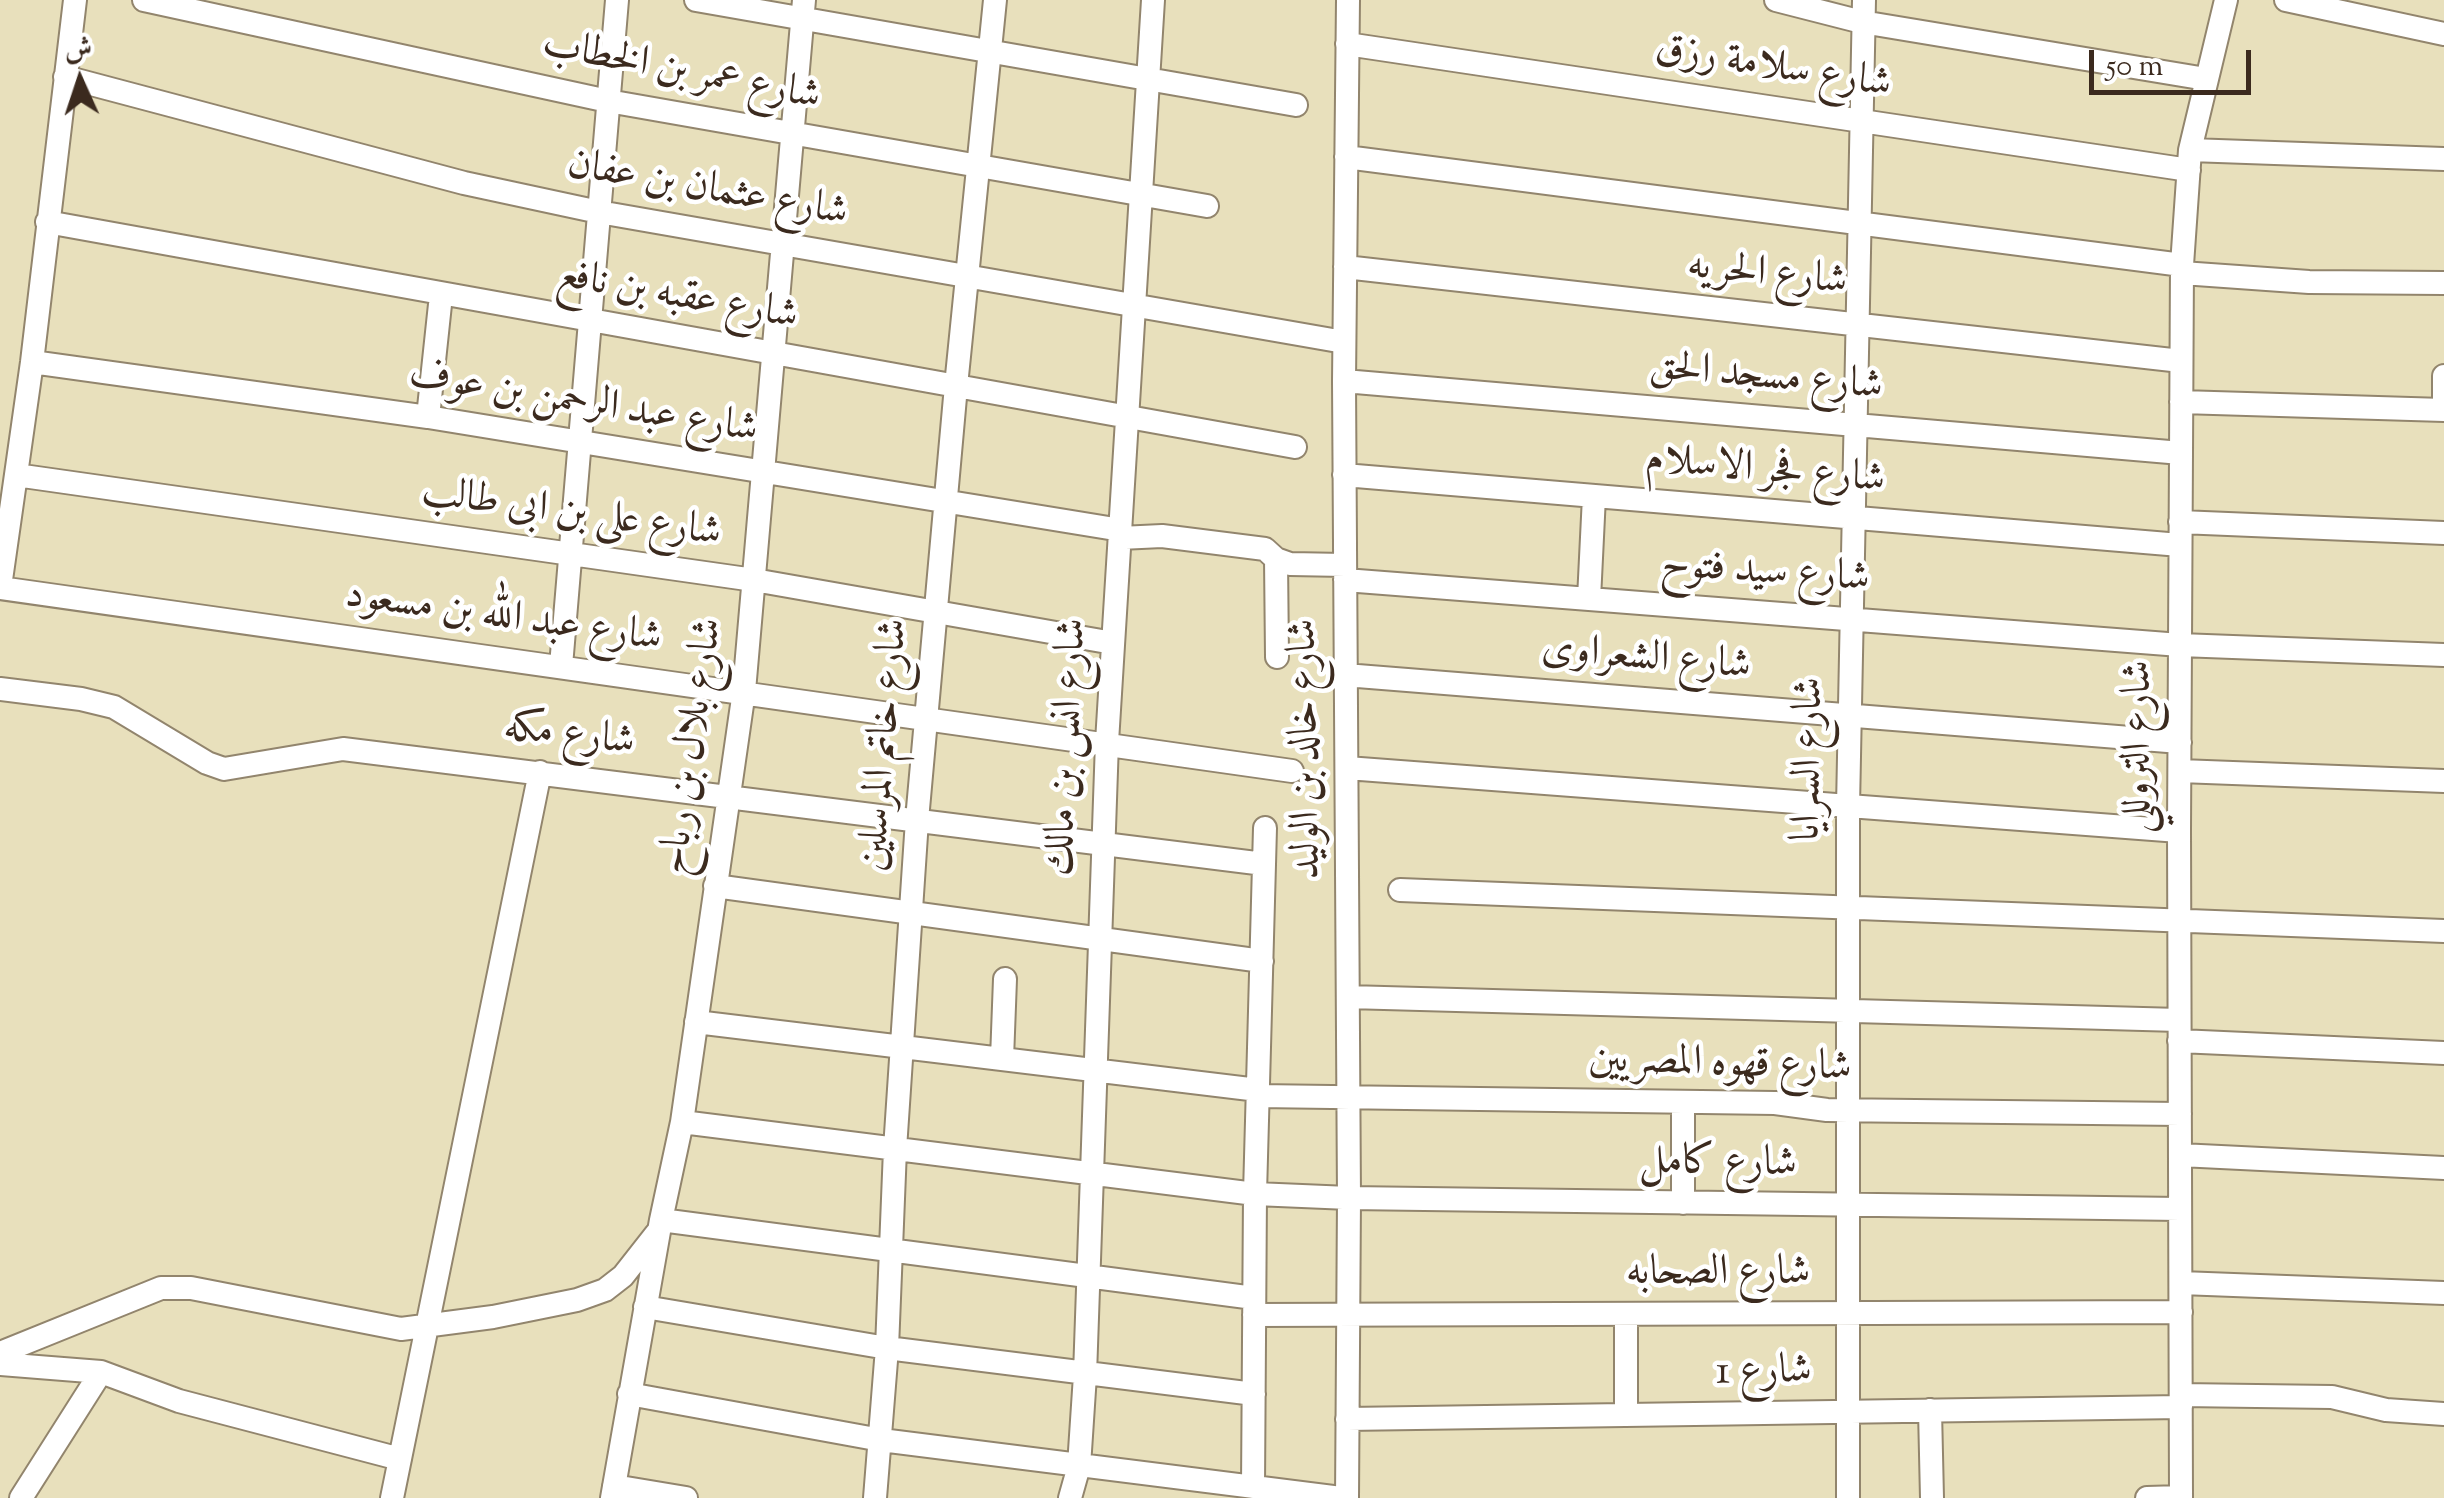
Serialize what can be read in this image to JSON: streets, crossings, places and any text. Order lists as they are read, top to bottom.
{
  "streets": {
    "street": [
      "شارع سلامة رزق",
      "شارع عمر بن الخطاب",
      "شارع عثمان بن عفان",
      "شارع الحريه",
      "شارع عقبه بن نافع",
      "شارع مسجد الحق",
      "شارع عبد الرحمن بن عوف",
      "شارع فجر الاسلام",
      "شارع على بن ابى طالب",
      "شارع سيد فتوح",
      "شارع عبد الله بن مسعود",
      "شارع الشعراوى",
      "شارع مكه",
      "شارع خاتم المرسلين",
      "شارع بلال بن رباح",
      "شارع انس بن مالك",
      "شارع التروللي",
      "شارع خالد بن الوليد",
      "شارع السرايا",
      "شارع قهوه المصريين",
      "شارع كامل",
      "شارع الصحابه",
      "شارع 1"
    ]
  },
  "crossings": [
    ["شارع سلامة رزق", "شارع التروللي"],
    ["شارع سلامة رزق", "شارع خالد بن الوليد"],
    ["شارع سلامة رزق", "شارع السرايا"],
    ["شارع عمر بن الخطاب", "شارع خاتم المرسلين"],
    ["شارع عمر بن الخطاب", "شارع بلال بن رباح"],
    ["شارع عمر بن الخطاب", "شارع انس بن مالك"],
    ["شارع عثمان بن عفان", "شارع خاتم المرسلين"],
    ["شارع عثمان بن عفان", "شارع بلال بن رباح"],
    ["شارع عثمان بن عفان", "شارع انس بن مالك"],
    ["شارع عثمان بن عفان", "شارع خالد بن الوليد"],
    ["شارع الحريه", "شارع التروللي"],
    ["شارع الحريه", "شارع خالد بن الوليد"],
    ["شارع الحريه", "شارع السرايا"],
    ["شارع عقبه بن نافع", "شارع خاتم المرسلين"],
    ["شارع عقبه بن نافع", "شارع بلال بن رباح"],
    ["شارع عقبه بن نافع", "شارع انس بن مالك"],
    ["شارع مسجد الحق", "شارع التروللي"],
    ["شارع مسجد الحق", "شارع خالد بن الوليد"],
    ["شارع مسجد الحق", "شارع السرايا"],
    ["شارع عبد الرحمن بن عوف", "شارع سيد فتوح"],
    ["شارع عبد الرحمن بن عوف", "شارع خاتم المرسلين"],
    ["شارع عبد الرحمن بن عوف", "شارع بلال بن رباح"],
    ["شارع عبد الرحمن بن عوف", "شارع انس بن مالك"],
    ["شارع فجر الاسلام", "شارع التروللي"],
    ["شارع فجر الاسلام", "شارع خالد بن الوليد"],
    ["شارع فجر الاسلام", "شارع السرايا"],
    ["شارع على بن ابى طالب", "شارع خاتم المرسلين"],
    ["شارع على بن ابى طالب", "شارع بلال بن رباح"],
    ["شارع على بن ابى طالب", "شارع انس بن مالك"],
    ["شارع سيد فتوح", "شارع التروللي"],
    ["شارع سيد فتوح", "شارع خالد بن الوليد"],
    ["شارع سيد فتوح", "شارع السرايا"],
    ["شارع عبد الله بن مسعود", "شارع خاتم المرسلين"],
    ["شارع عبد الله بن مسعود", "شارع بلال بن رباح"],
    ["شارع عبد الله بن مسعود", "شارع انس بن مالك"],
    ["شارع الشعراوى", "شارع التروللي"],
    ["شارع الشعراوى", "شارع خالد بن الوليد"],
    ["شارع الشعراوى", "شارع السرايا"],
    ["شارع مكه", "شارع خاتم المرسلين"],
    ["شارع مكه", "شارع بلال بن رباح"],
    ["شارع مكه", "شارع انس بن مالك"],
    ["شارع خاتم المرسلين", "شارع قهوه المصريين"],
    ["شارع خاتم المرسلين", "شارع كامل"],
    ["شارع خاتم المرسلين", "شارع الصحابه"],
    ["شارع بلال بن رباح", "شارع قهوه المصريين"],
    ["شارع بلال بن رباح", "شارع كامل"],
    ["شارع بلال بن رباح", "شارع الصحابه"],
    ["شارع انس بن مالك", "شارع قهوه المصريين"],
    ["شارع انس بن مالك", "شارع كامل"],
    ["شارع انس بن مالك", "شارع الصحابه"],
    ["شارع التروللي", "شارع قهوه المصريين"],
    ["شارع التروللي", "شارع كامل"],
    ["شارع التروللي", "شارع الصحابه"],
    ["شارع التروللي", "شارع 1"],
    ["شارع خالد بن الوليد", "شارع قهوه المصريين"],
    ["شارع خالد بن الوليد", "شارع كامل"],
    ["شارع خالد بن الوليد", "شارع الصحابه"],
    ["شارع خالد بن الوليد", "شارع 1"],
    ["شارع السرايا", "شارع قهوه المصريين"],
    ["شارع السرايا", "شارع كامل"],
    ["شارع السرايا", "شارع الصحابه"],
    ["شارع السرايا", "شارع 1"]
  ],
  "scale_bar": "50 m",
  "north": "top"
}
